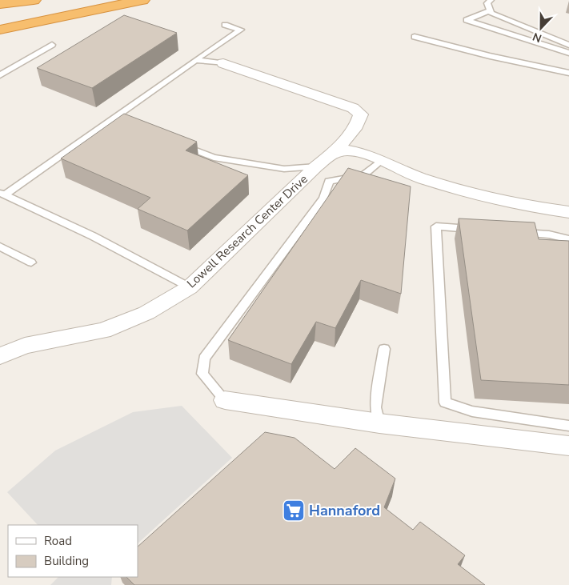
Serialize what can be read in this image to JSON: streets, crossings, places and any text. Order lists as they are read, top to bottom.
{
  "streets": {
    "street": ["Lowell Research Center Drive"]
  },
  "places": {
    "supermarket": ["Hannaford"]
  },
  "legend": ["Road", "Building"],
  "north": "bottom"
}
